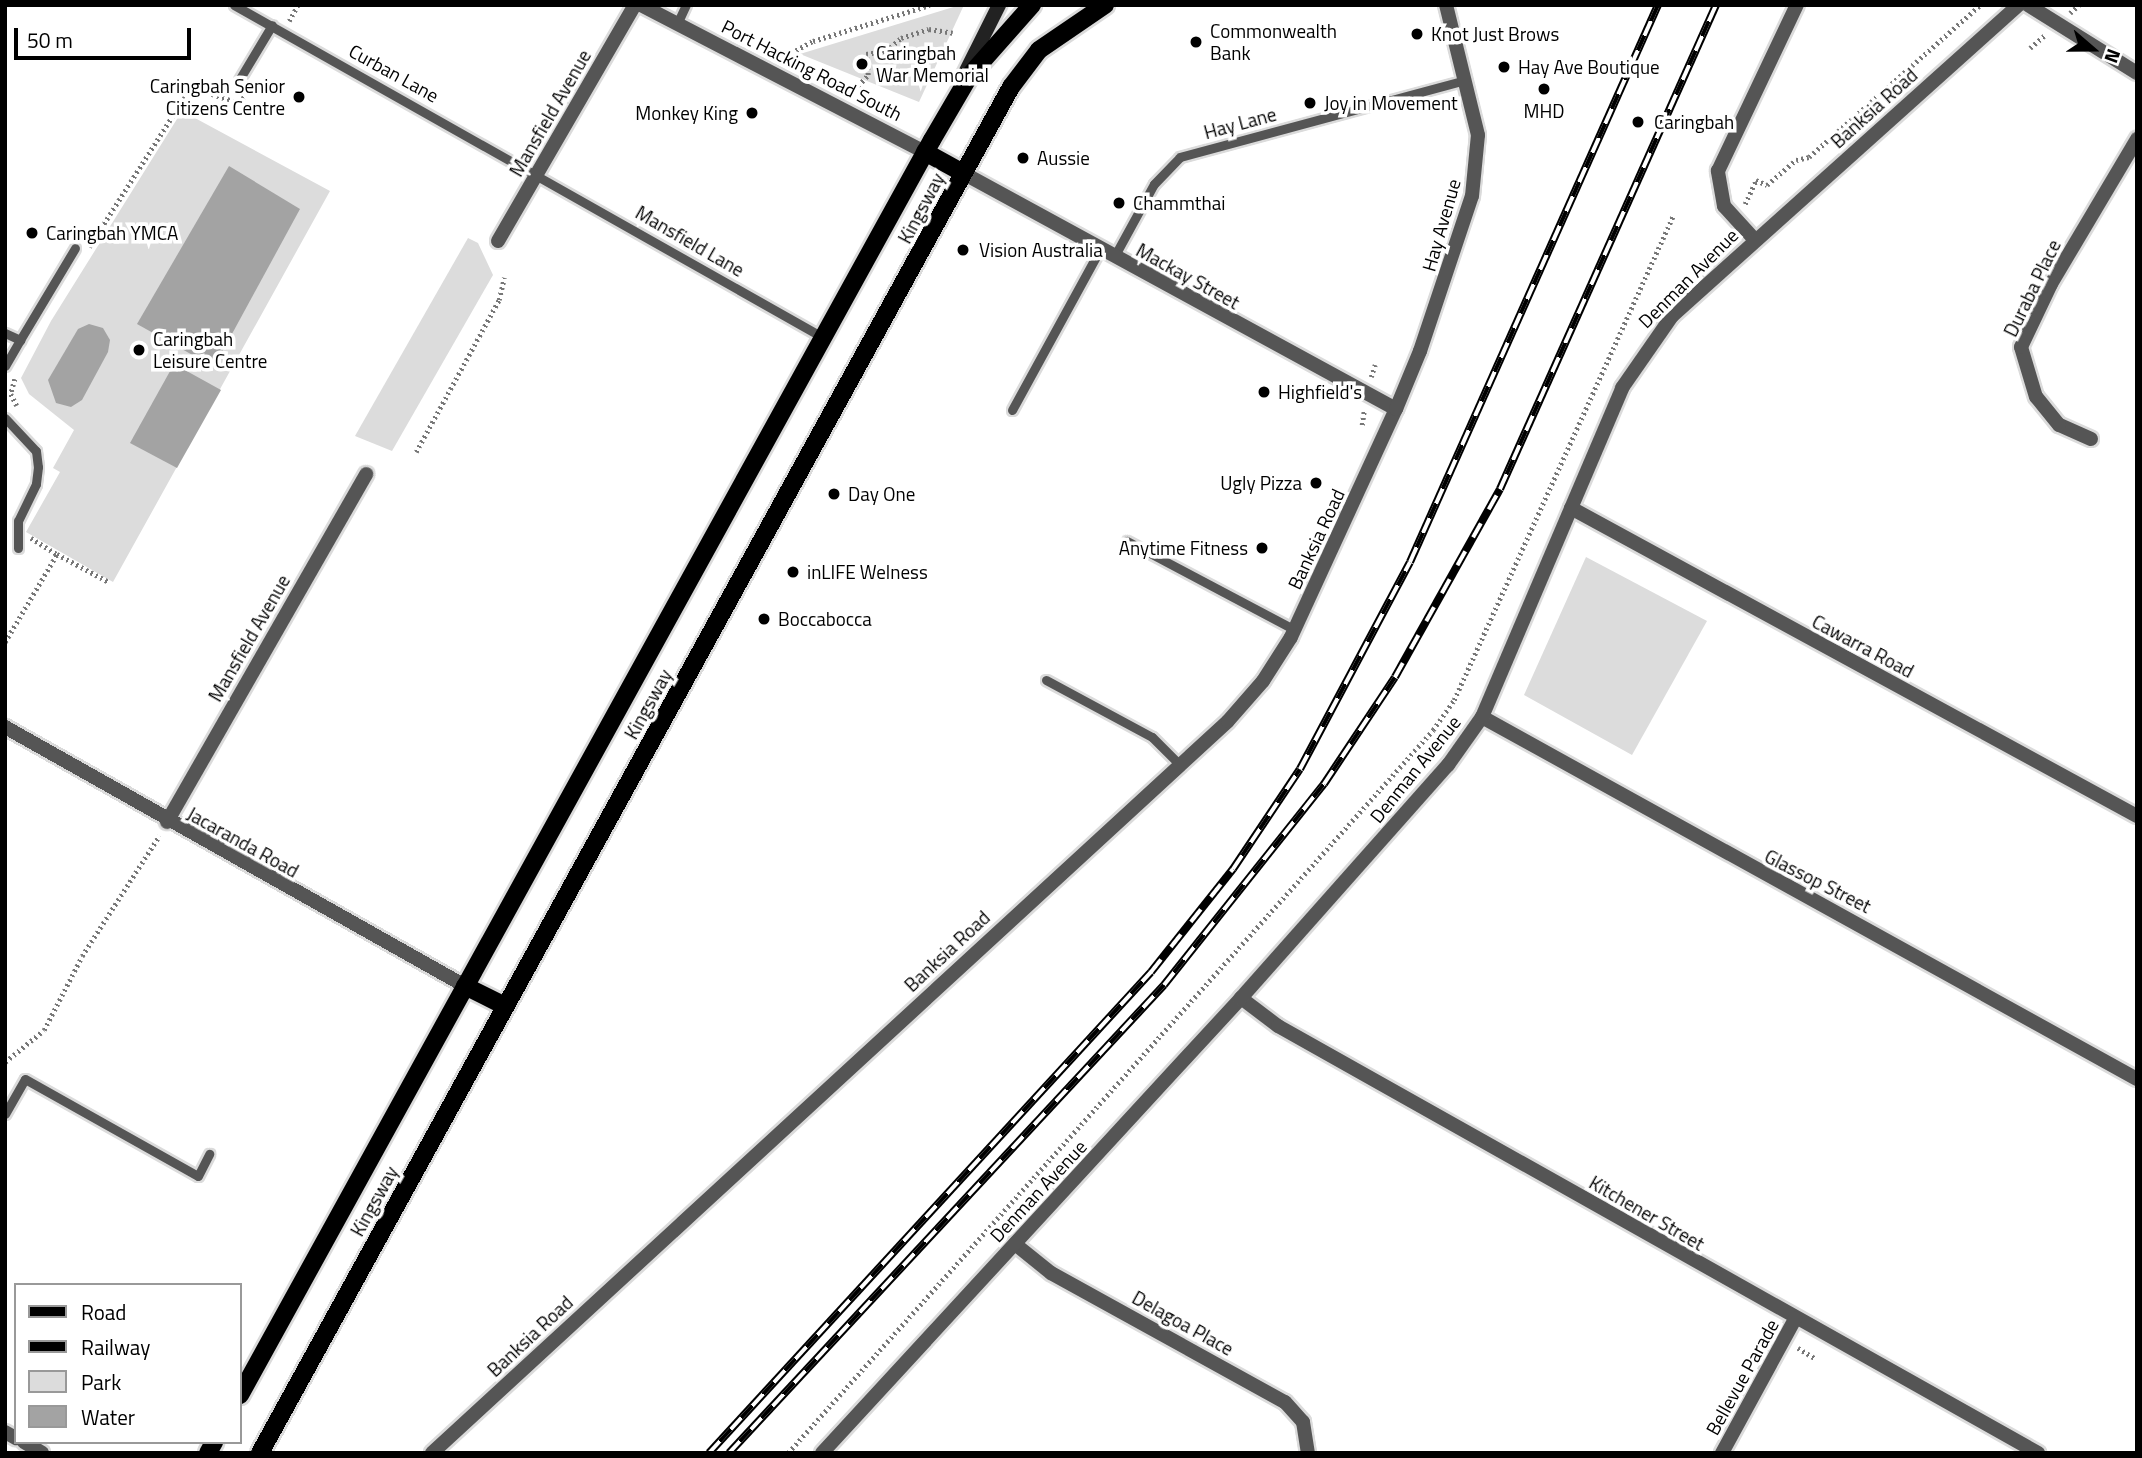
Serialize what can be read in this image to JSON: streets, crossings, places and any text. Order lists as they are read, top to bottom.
{
  "streets": {
    "main road": ["Port Hacking Road South", "Kingsway"],
    "street": [
      "Banksia Road",
      "Mansfield Avenue",
      "Hay Avenue",
      "Mackay Street",
      "Denman Avenue",
      "Duraba Place",
      "Cawarra Road",
      "Jacaranda Road",
      "Glassop Street",
      "Kitchener Street",
      "Delagoa Place",
      "Bellevue Parade"
    ],
    "lane": ["Curban Lane", "Hay Lane", "Mansfield Lane"]
  },
  "crossings": [
    ["Port Hacking Road South", "Kingsway"],
    ["Port Hacking Road South", "Mackay Street"],
    ["Curban Lane", "Mansfield Avenue"],
    ["Curban Lane", "Mansfield Lane"],
    ["Banksia Road", "Hay Avenue"],
    ["Banksia Road", "Mackay Street"],
    ["Banksia Road", "Denman Avenue"],
    ["Mansfield Avenue", "Mansfield Lane"],
    ["Mansfield Avenue", "Jacaranda Road"],
    ["Hay Lane", "Hay Avenue"],
    ["Hay Lane", "Mackay Street"],
    ["Kingsway", "Mansfield Lane"],
    ["Kingsway", "Mackay Street"],
    ["Kingsway", "Jacaranda Road"],
    ["Hay Avenue", "Mackay Street"],
    ["Denman Avenue", "Cawarra Road"],
    ["Denman Avenue", "Glassop Street"],
    ["Denman Avenue", "Kitchener Street"],
    ["Denman Avenue", "Delagoa Place"],
    ["Kitchener Street", "Bellevue Parade"]
  ],
  "places": [
    "Knot Just Brows",
    "Commonwealth Bank",
    "Caringbah War Memorial",
    "Hay Ave Boutique",
    "MHD",
    "Caringbah Senior Citizens Centre",
    "Joy in Movement",
    "Monkey King",
    "Caringbah",
    "Aussie",
    "Chammthai",
    "Caringbah YMCA",
    "Vision Australia",
    "Caringbah Leisure Centre",
    "Highfield's",
    "Ugly Pizza",
    "Day One",
    "Anytime Fitness",
    "inLIFE Welness",
    "Boccabocca"
  ],
  "legend": [
    "Road",
    "Railway",
    "Park",
    "Water"
  ],
  "scale_bar": "50 m",
  "north": "right"
}
